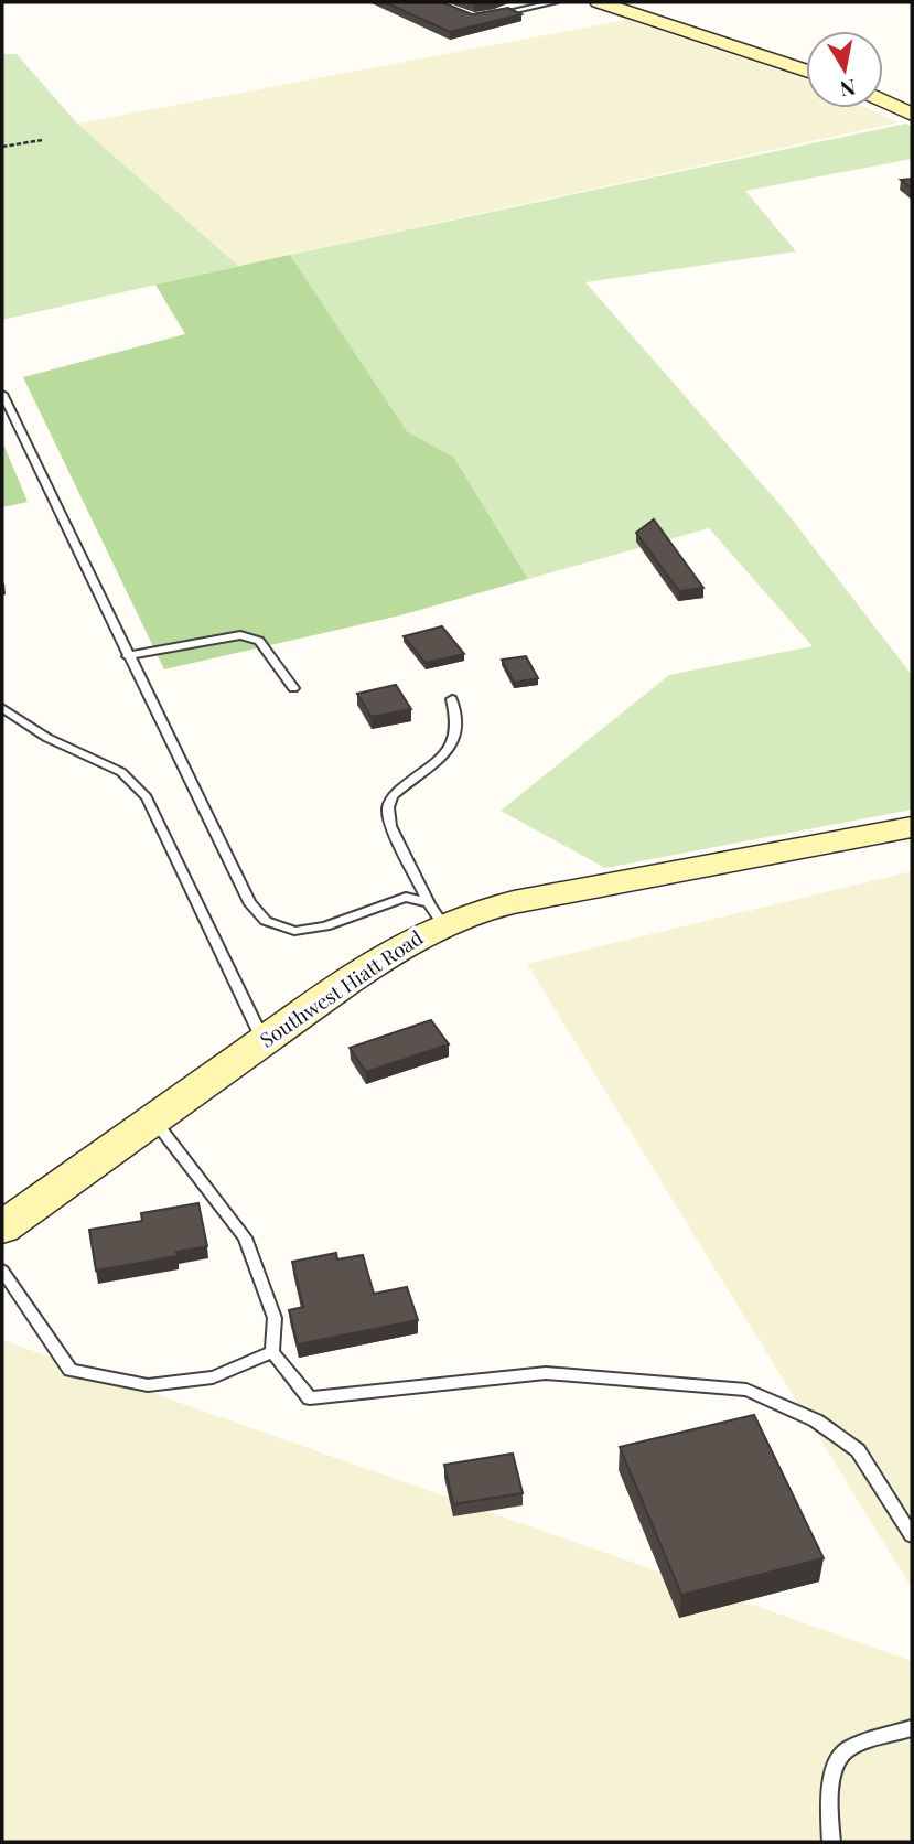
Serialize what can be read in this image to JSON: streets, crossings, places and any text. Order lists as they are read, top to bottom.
{
  "streets": {
    "street": ["Southwest Hiatt Road"]
  },
  "north": "bottom"
}
